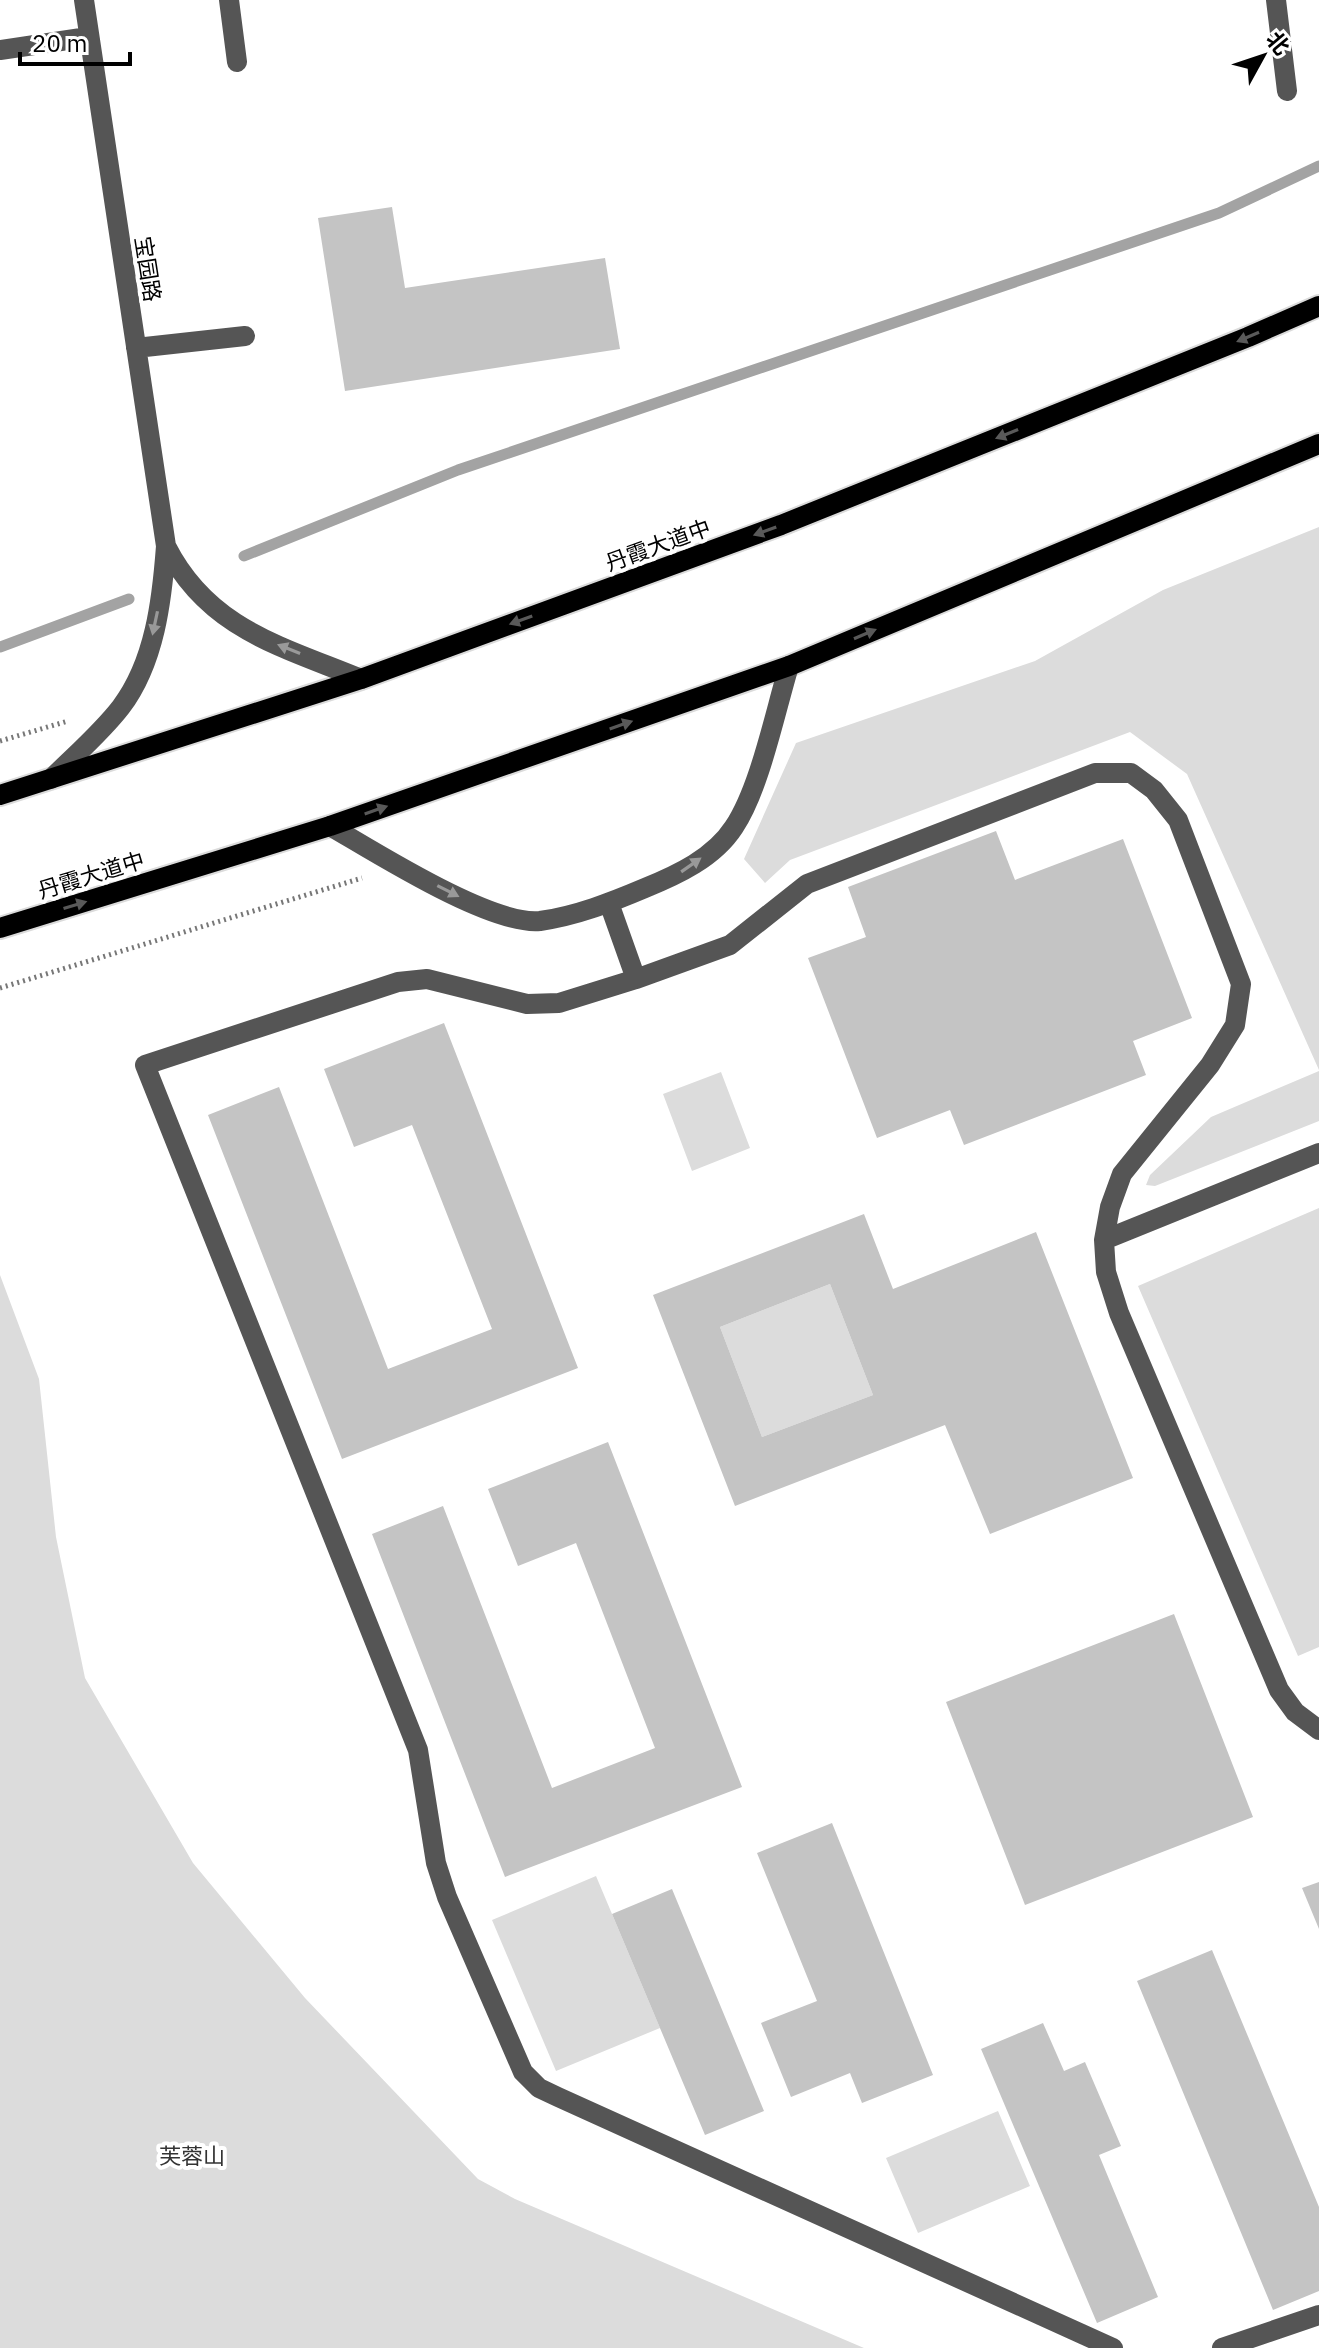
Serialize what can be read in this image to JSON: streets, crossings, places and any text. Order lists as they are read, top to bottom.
{
  "streets": {
    "main road": ["丹霞大道中"],
    "street": ["宝园路"]
  },
  "crossings": [
    ["宝园路", "丹霞大道中"]
  ],
  "parks": ["芙蓉山"],
  "scale_bar": "20 m",
  "north": "top right"
}
